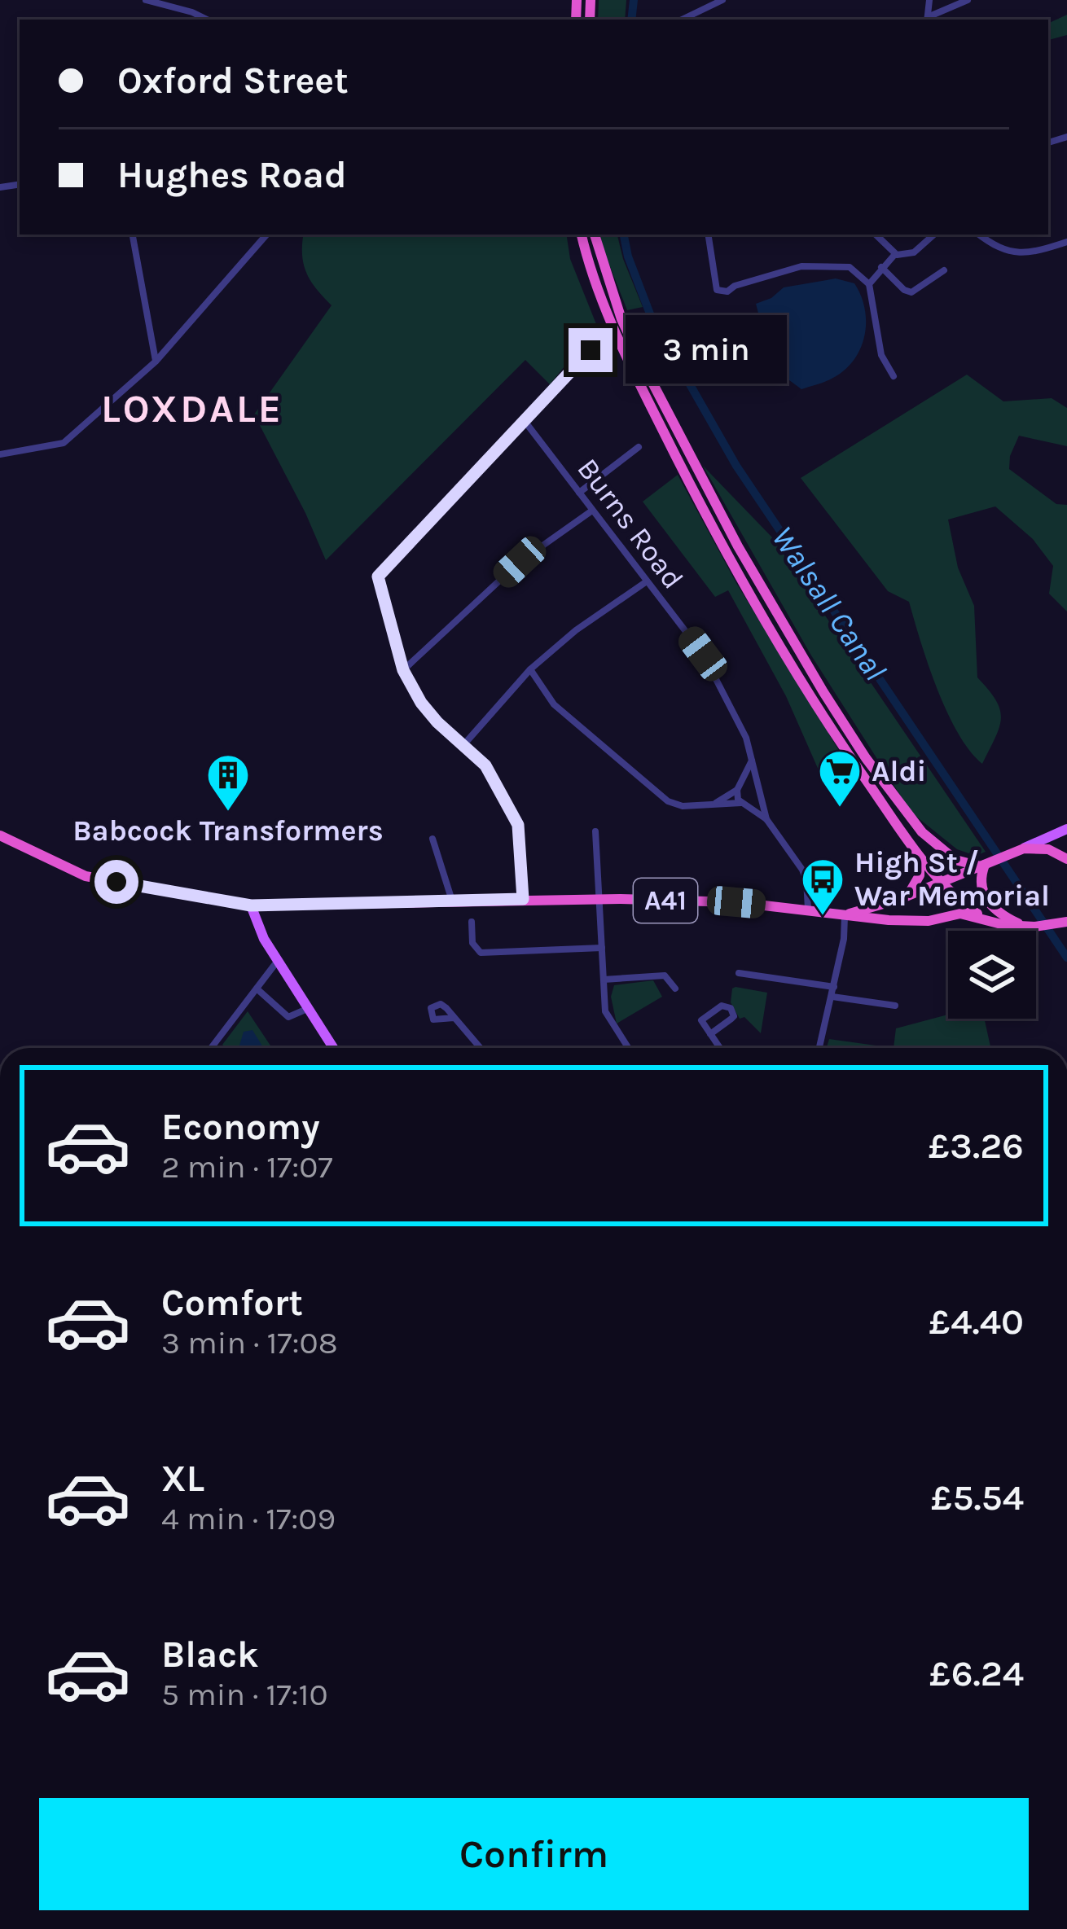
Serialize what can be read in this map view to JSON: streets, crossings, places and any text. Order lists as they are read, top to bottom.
{
  "streets": {
    "highway": ["A41"],
    "street": ["Burns Road"]
  },
  "districts": ["LOXDALE"],
  "water": ["Walsall Canal"],
  "places": {
    "supermarket": ["Aldi"],
    "building": ["Babcock Transformers"],
    "bus stop": ["High St / War Memorial"]
  },
  "page": {
    "banner": ["Oxford Street", "Hughes Road"],
    "bubble": "3 min",
    "list": [
      {
        "name": "Economy",
        "note": "2 min · 17:07",
        "value": "£3.26"
      },
      {
        "name": "Comfort",
        "note": "3 min · 17:08",
        "value": "£4.40"
      },
      {
        "name": "XL",
        "note": "4 min · 17:09",
        "value": "£5.54"
      },
      {
        "name": "Black",
        "note": "5 min · 17:10",
        "value": "£6.24"
      }
    ],
    "buttons": "Confirm"
  }
}
